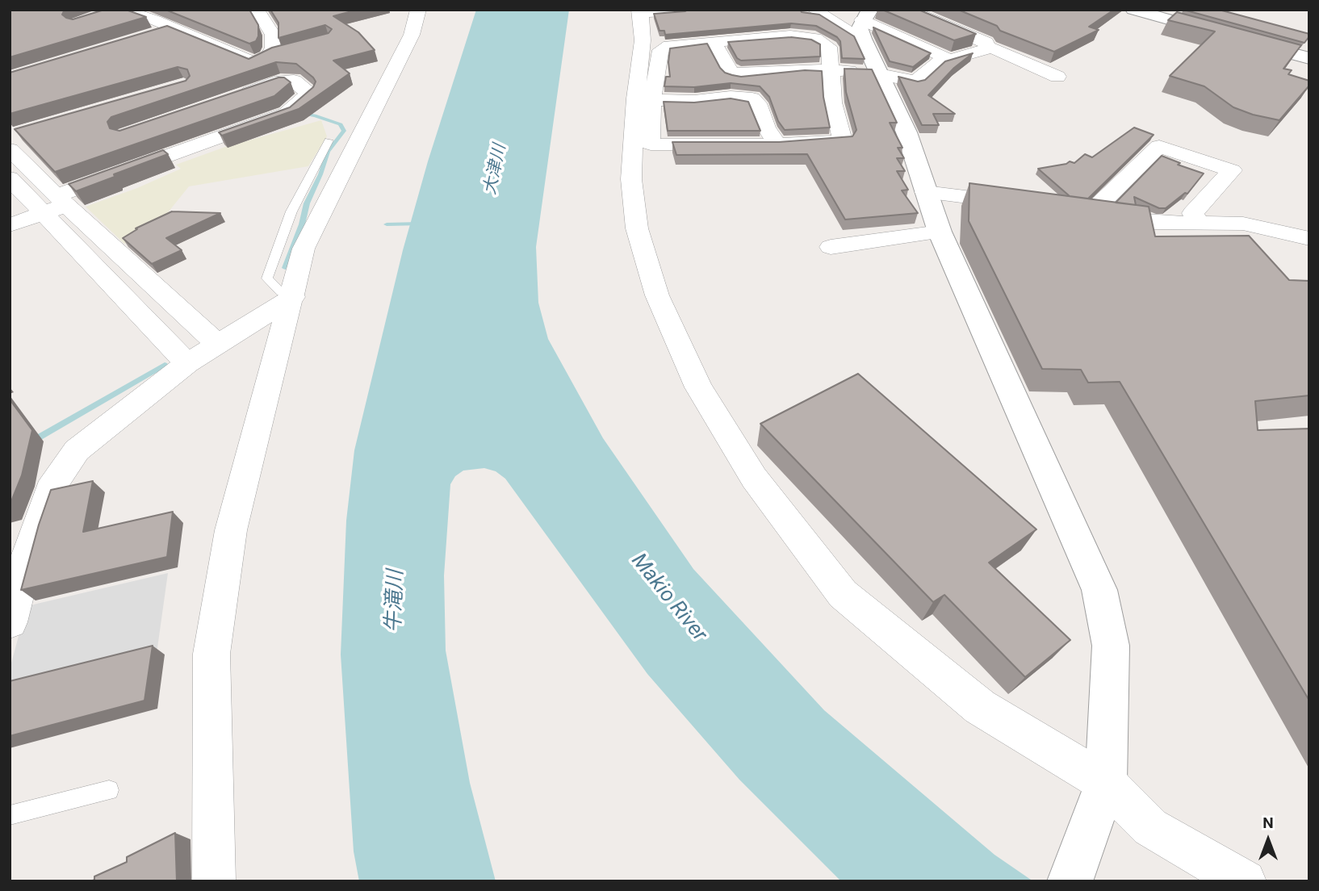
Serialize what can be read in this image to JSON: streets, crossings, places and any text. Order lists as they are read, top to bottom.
{
  "water": ["大津川", "Makio River", "牛滝川"],
  "north": "top"
}
